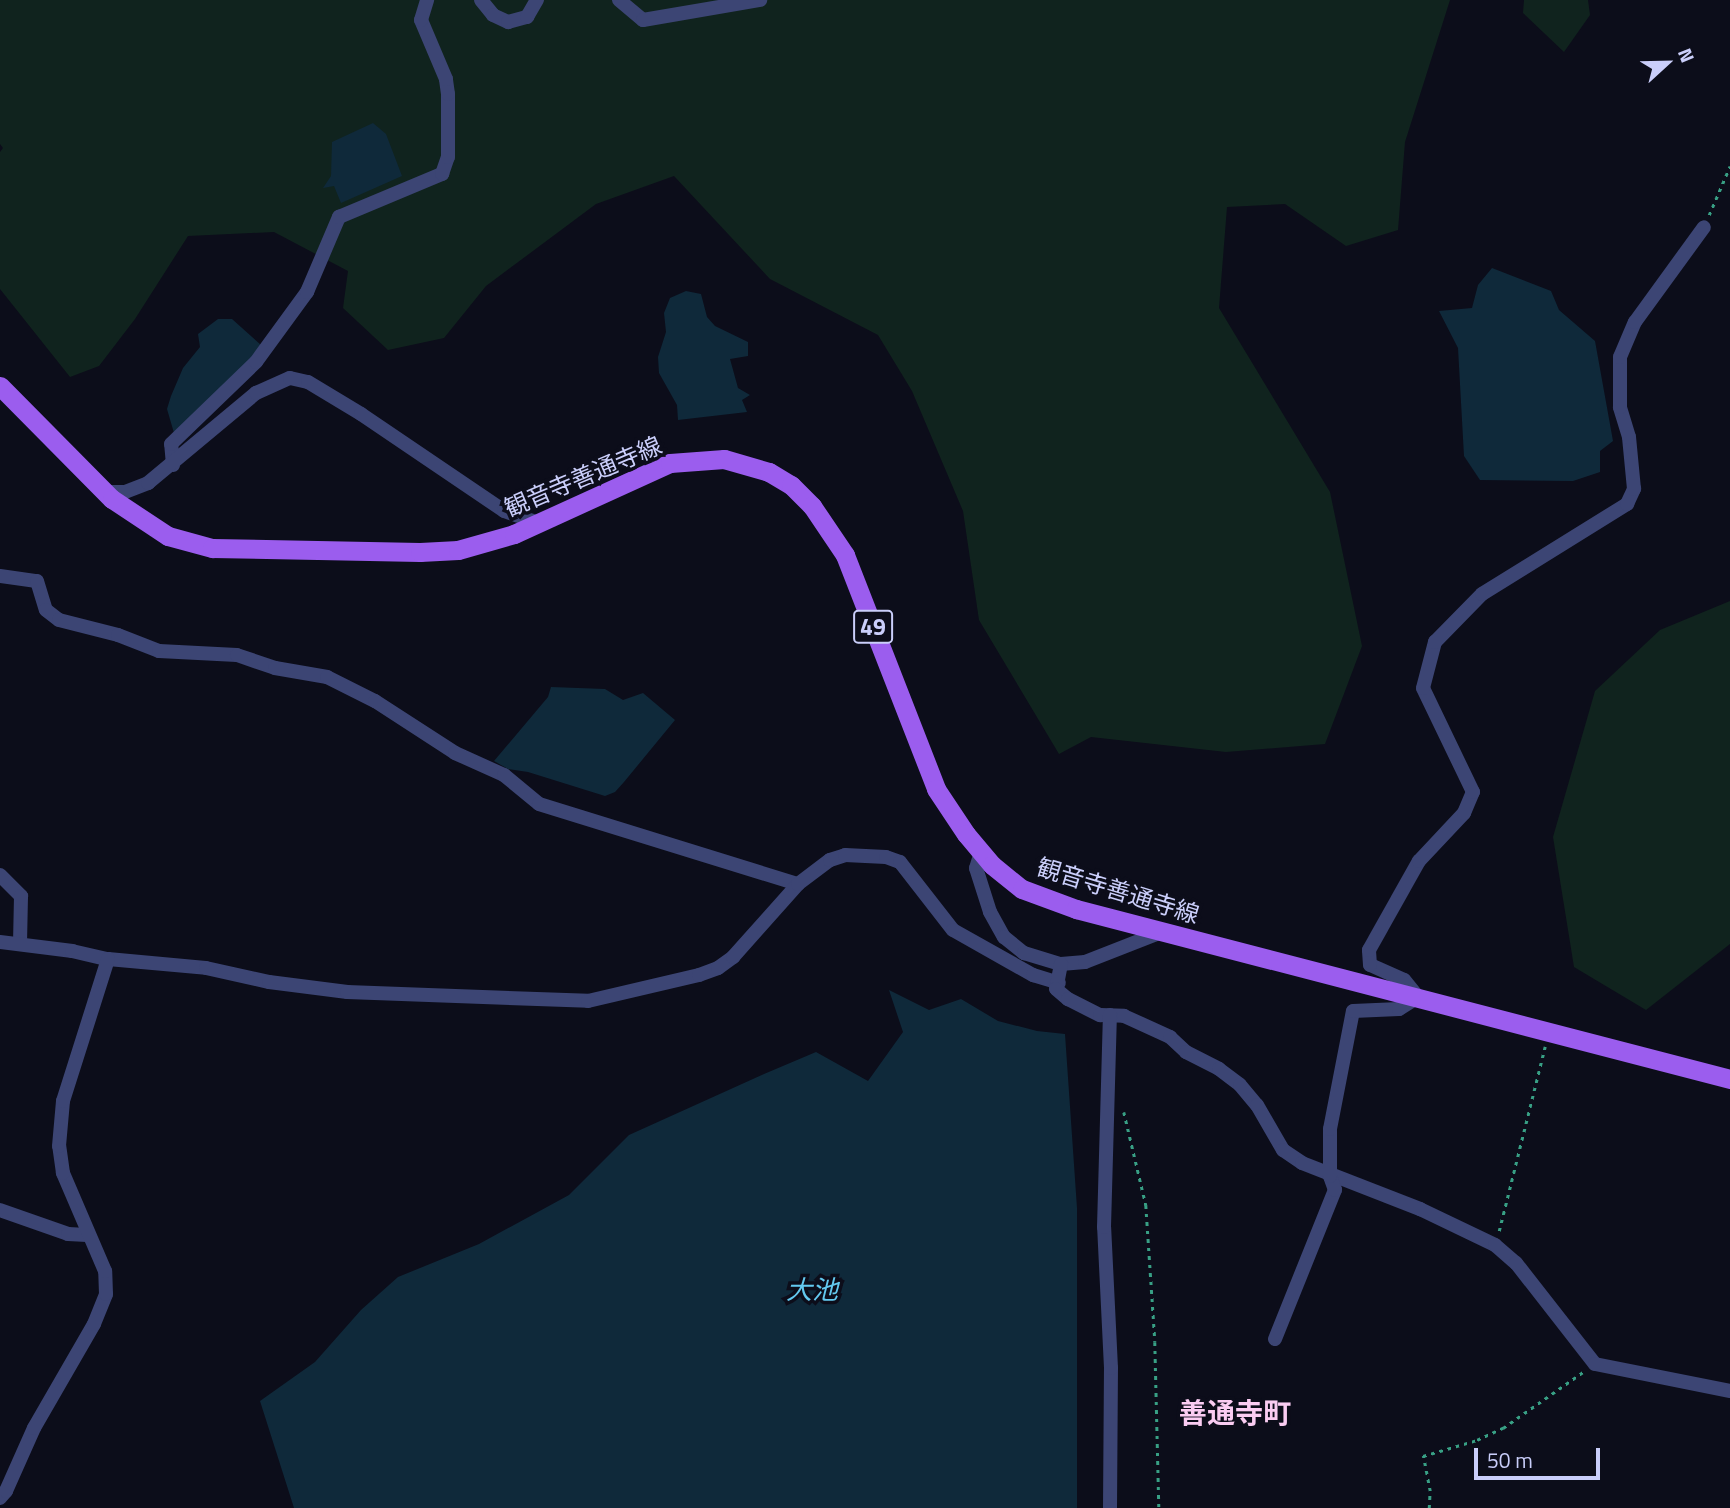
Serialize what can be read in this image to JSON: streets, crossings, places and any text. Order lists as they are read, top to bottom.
{
  "streets": {
    "main road": ["観音寺善通寺線", "49"]
  },
  "districts": ["善通寺町"],
  "water": ["大池"],
  "scale_bar": "50 m",
  "north": "right"
}
